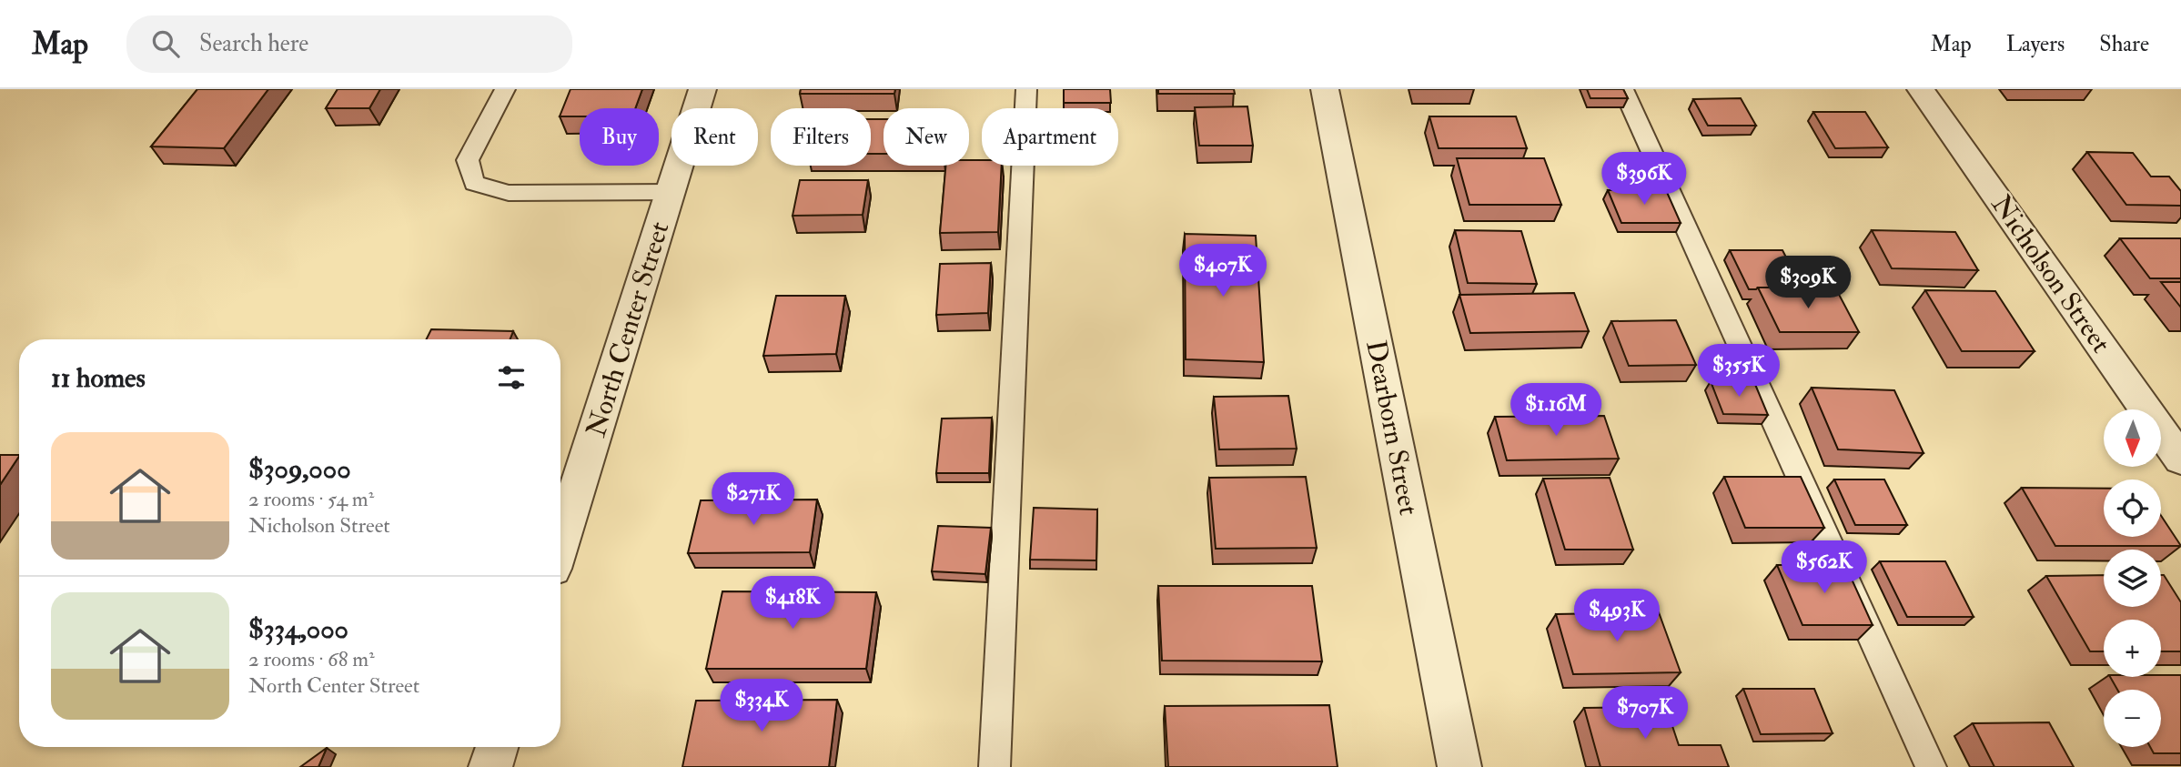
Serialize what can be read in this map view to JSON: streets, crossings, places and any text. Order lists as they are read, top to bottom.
{
  "streets": {
    "street": ["Nicholson Street", "North Center Street", "Dearborn Street"]
  },
  "north": "bottom",
  "page": {
    "header": "Map",
    "search": "Search here",
    "nav": ["Map", "Layers", "Share"],
    "chip": [
      "Buy",
      "Rent",
      "Filters",
      "New",
      "Apartment"
    ],
    "price": [
      "$396K",
      "$407K",
      "$309K",
      "$355K",
      "$1.16M",
      "$271K",
      "$562K",
      "$418K",
      "$493K",
      "$334K",
      "$707K"
    ],
    "heading": "11 homes",
    "map_buttons": ["+", "−"],
    "list": [
      {
        "name": "$309,000",
        "note": "2 rooms · 54 m² · Nicholson Street"
      },
      {
        "name": "$334,000",
        "note": "2 rooms · 68 m² · North Center Street"
      }
    ]
  }
}
